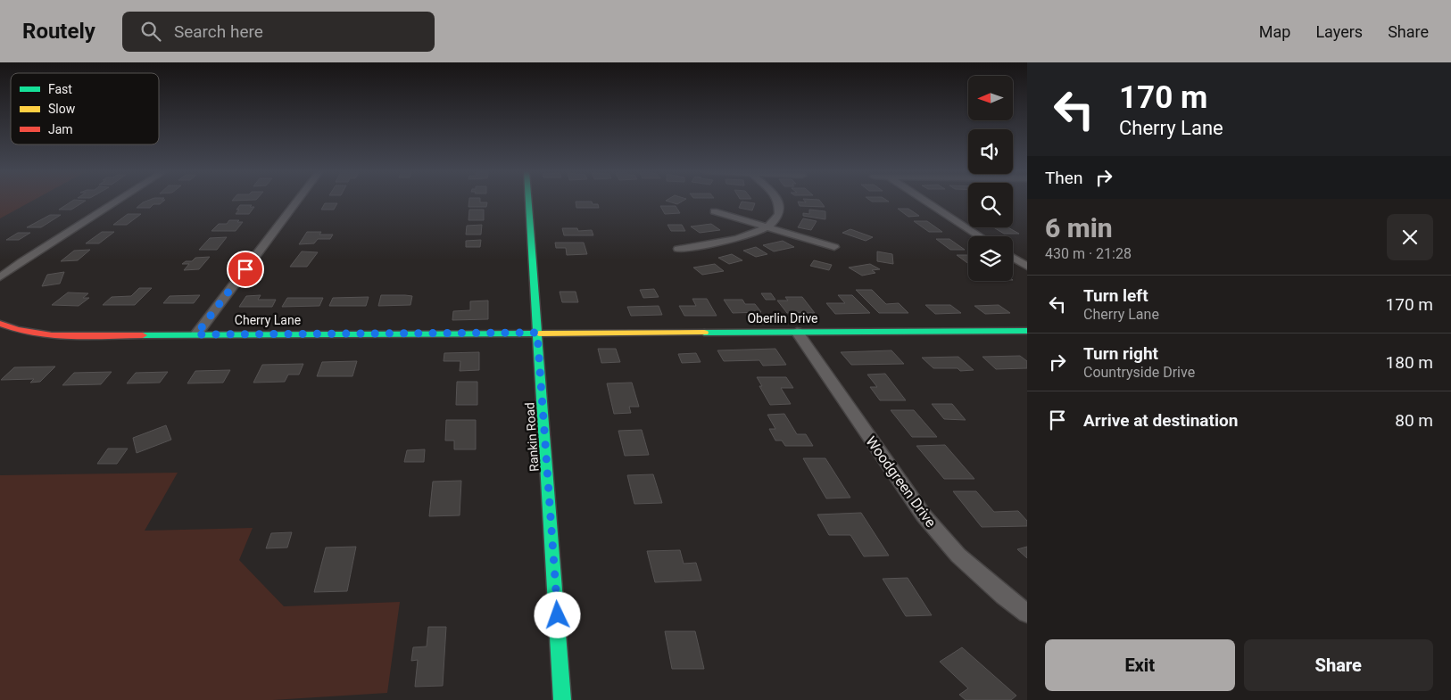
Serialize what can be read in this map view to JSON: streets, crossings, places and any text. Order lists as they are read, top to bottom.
{
  "streets": {
    "street": [
      "Oberlin Drive",
      "Cherry Lane",
      "Rankin Road",
      "Woodgreen Drive"
    ]
  },
  "crossings": [
    ["Oberlin Drive", "Cherry Lane"],
    ["Oberlin Drive", "Rankin Road"],
    ["Oberlin Drive", "Woodgreen Drive"],
    ["Cherry Lane", "Rankin Road"]
  ],
  "legend": ["Fast", "Slow", "Jam"],
  "north": "left",
  "page": {
    "header": "Routely",
    "search": "Search here",
    "nav": ["Map", "Layers", "Share"],
    "turn": ["170 m", "Cherry Lane"],
    "then": "Then",
    "heading": ["6 min", "430 m · 21:28"],
    "list": [
      {
        "name": "Turn left",
        "note": "Cherry Lane",
        "value": "170 m"
      },
      {
        "name": "Turn right",
        "note": "Countryside Drive",
        "value": "180 m"
      },
      {
        "name": "Arrive at destination",
        "value": "80 m"
      }
    ],
    "buttons": ["Exit", "Share"]
  }
}
